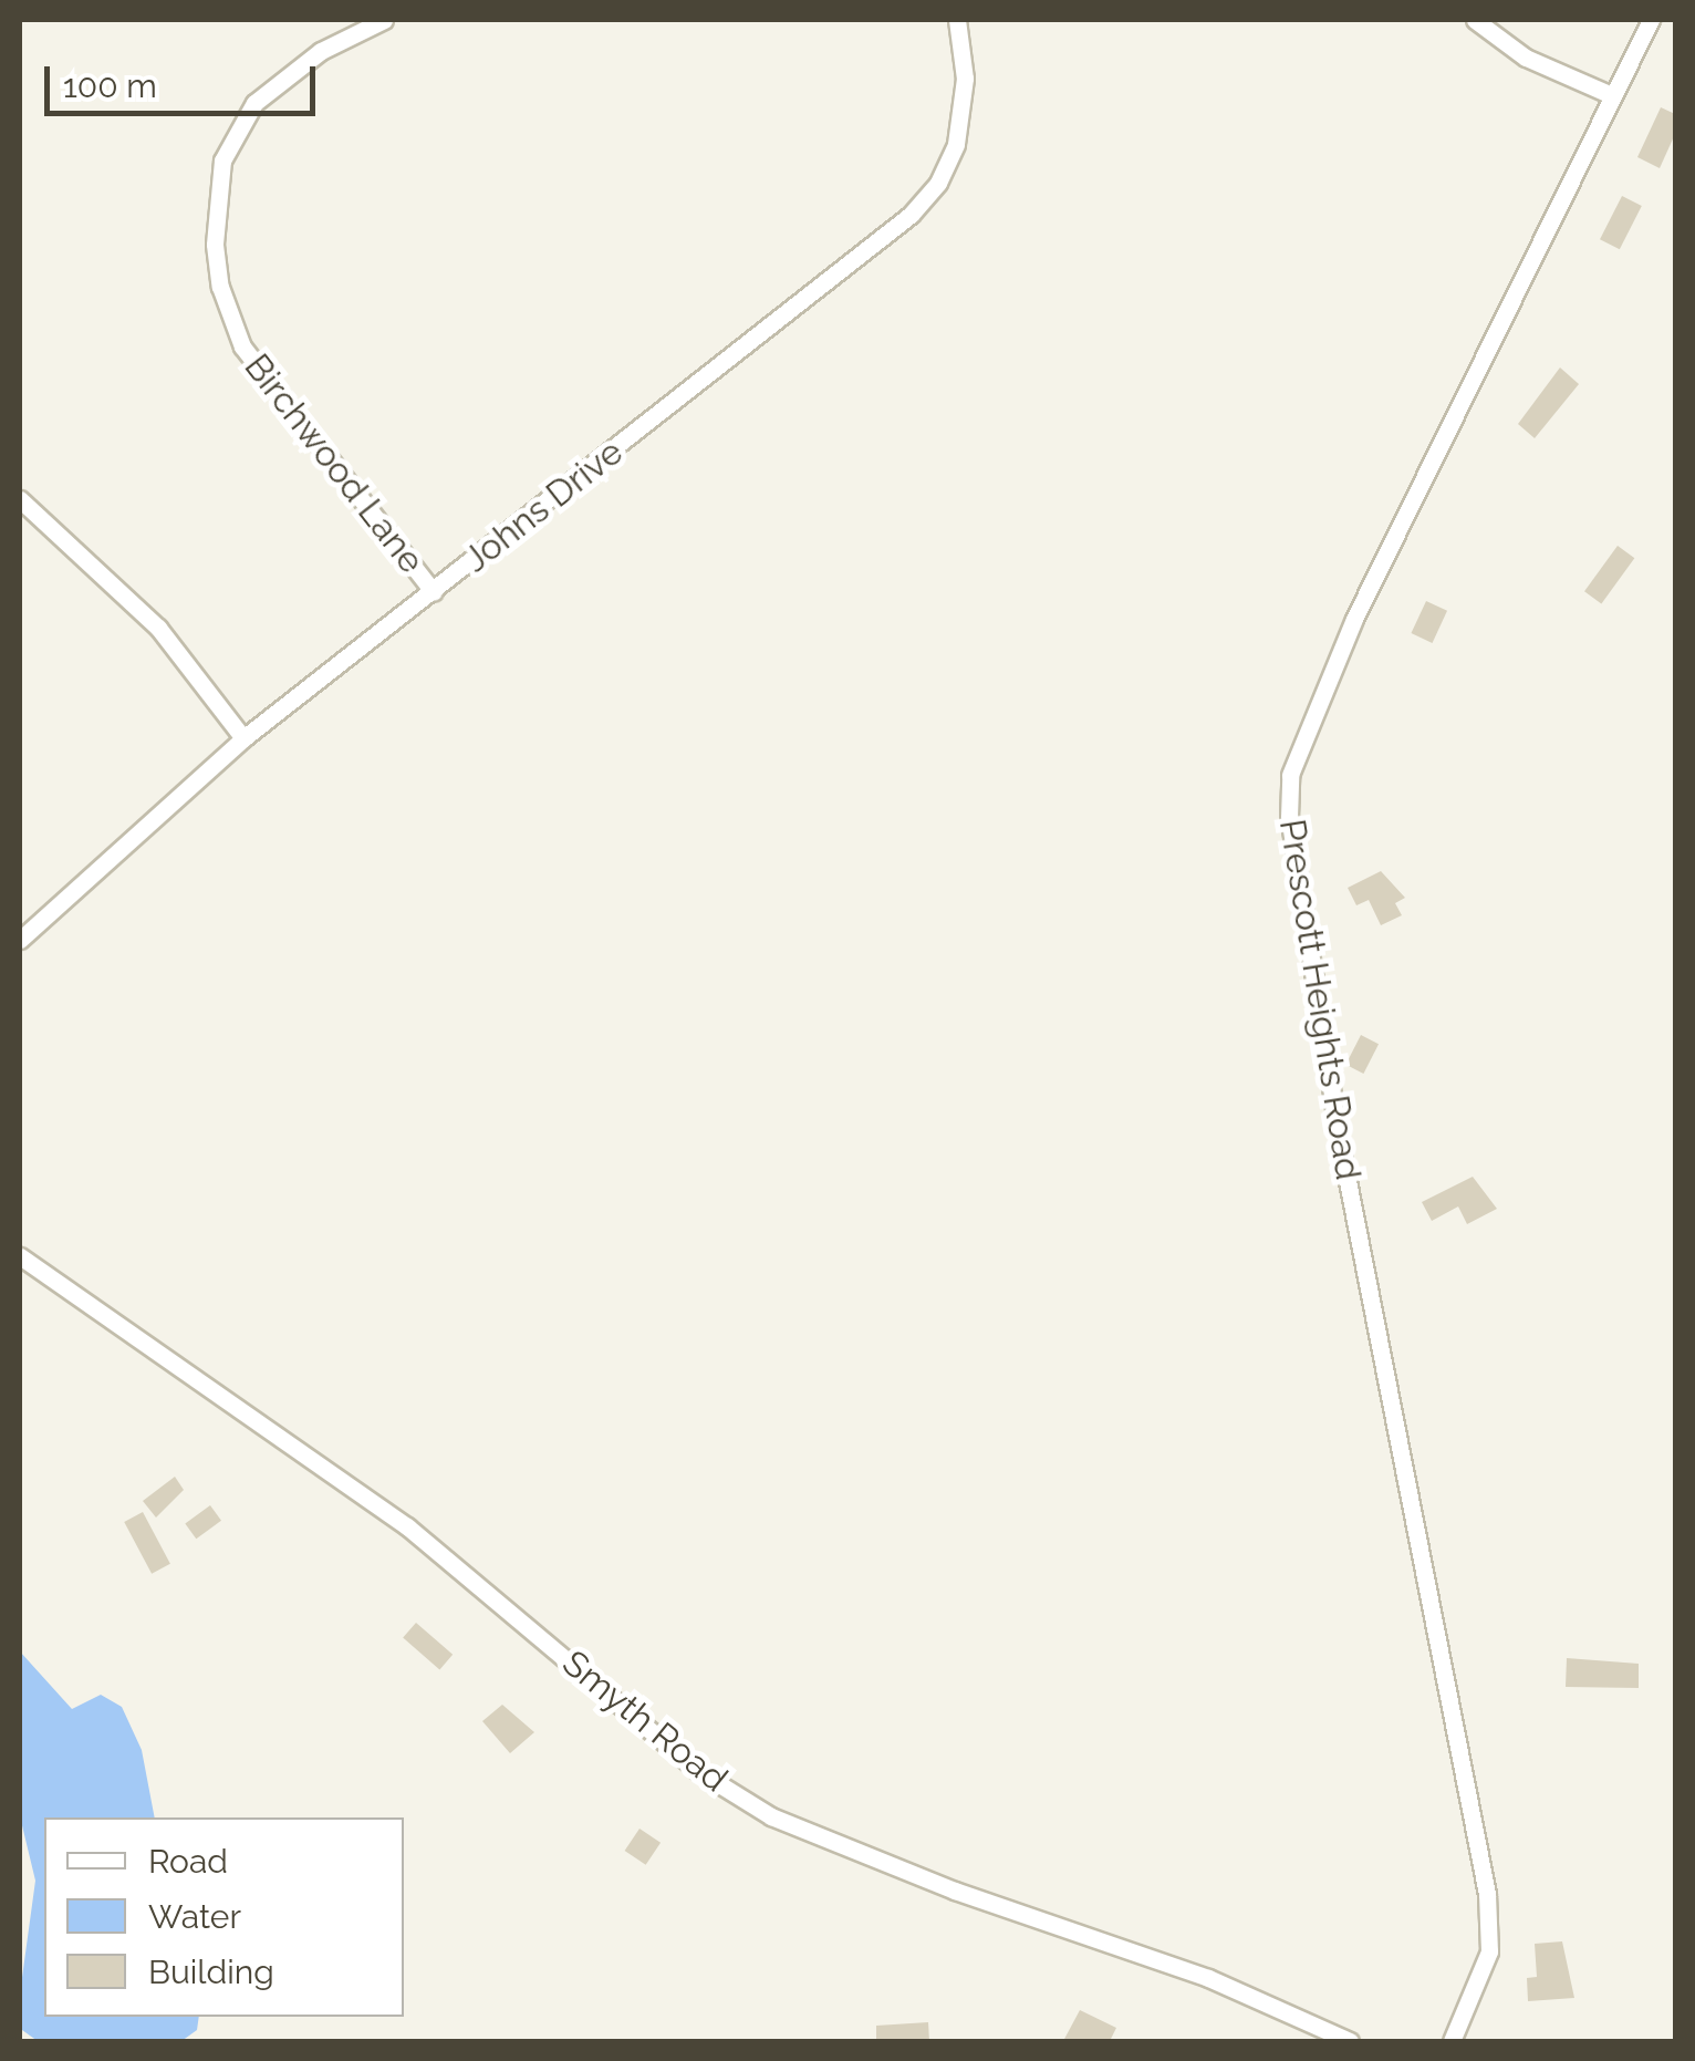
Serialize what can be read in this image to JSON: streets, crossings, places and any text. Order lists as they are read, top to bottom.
{
  "streets": {
    "street": [
      "Birchwood Lane",
      "Johns Drive",
      "Prescott Heights Road",
      "Smyth Road"
    ]
  },
  "crossings": [
    ["Birchwood Lane", "Johns Drive"]
  ],
  "legend": ["Road", "Water", "Building"],
  "scale_bar": "100 m"
}
